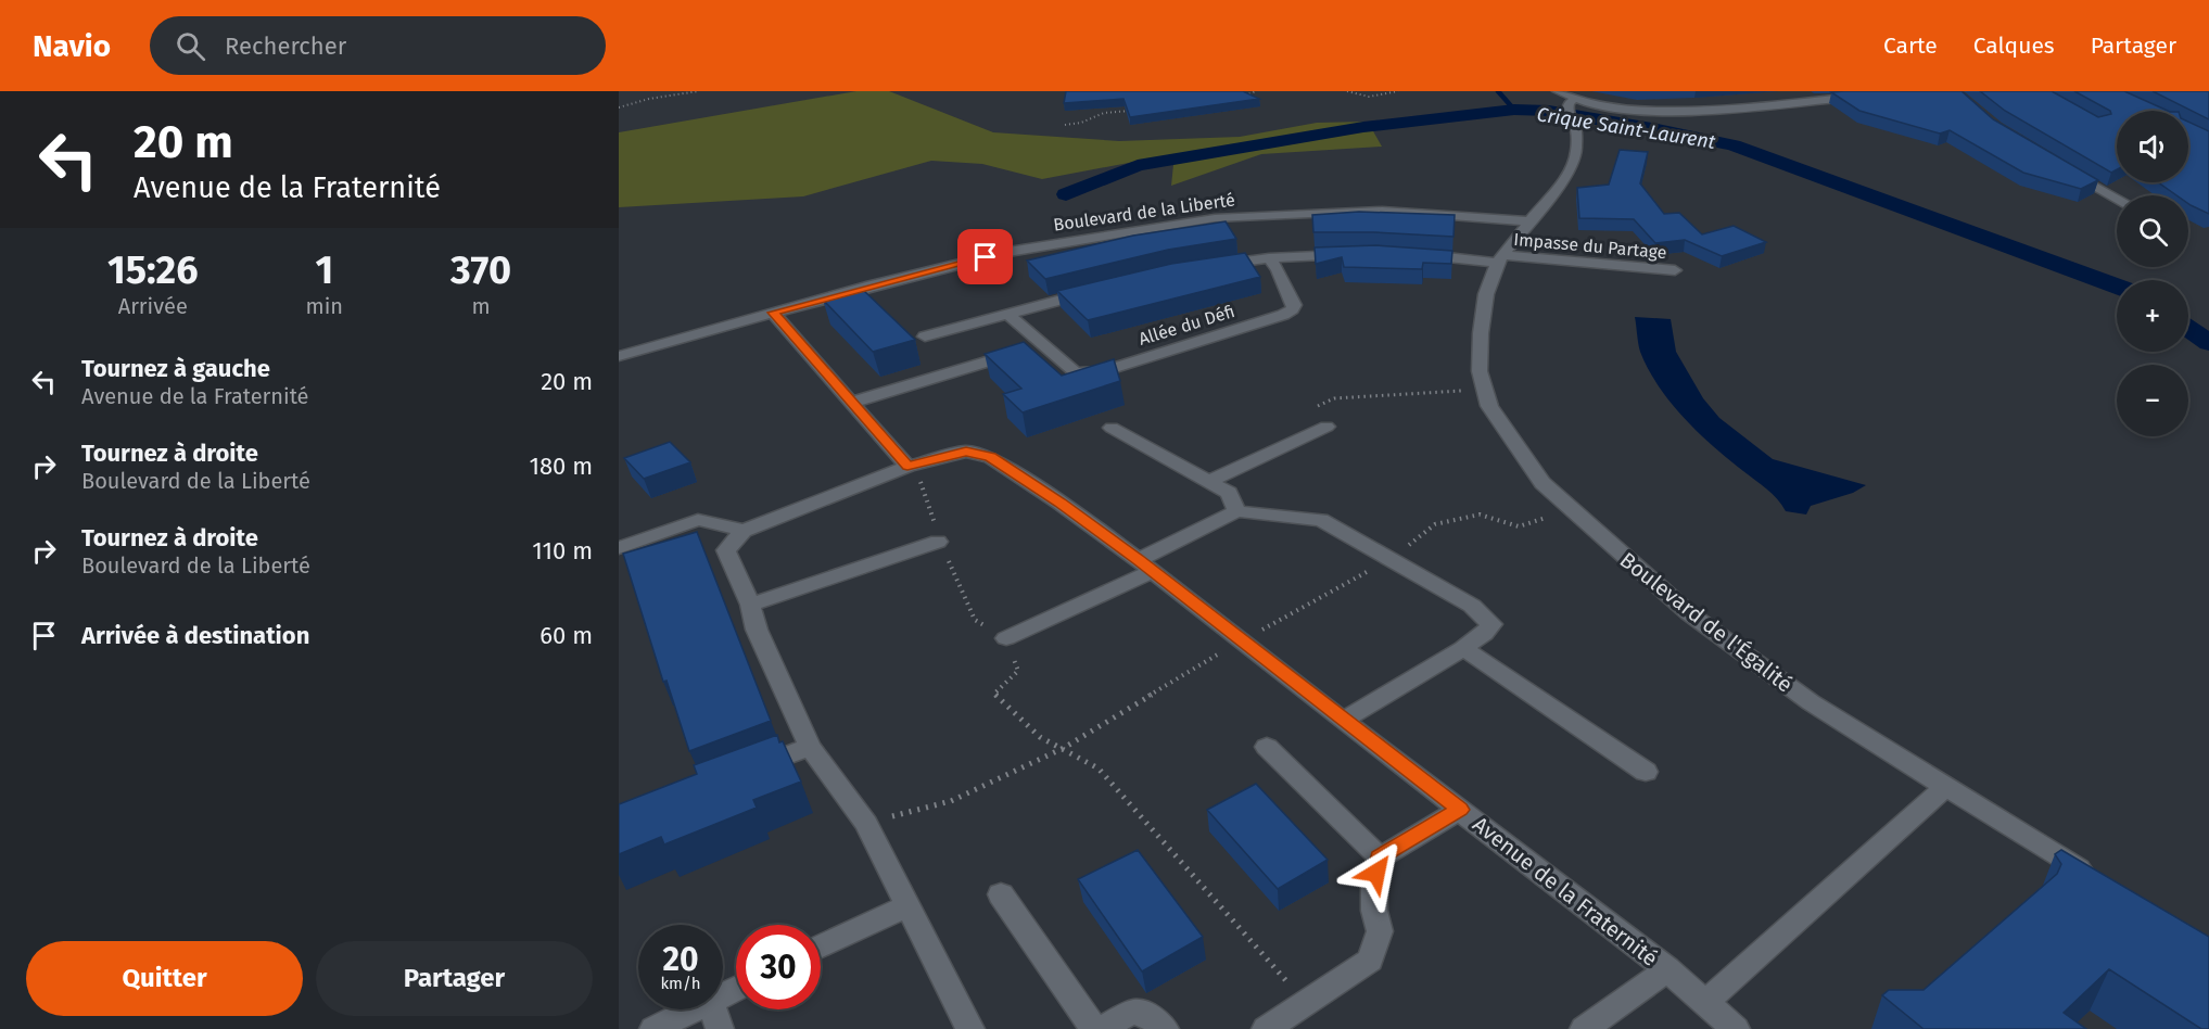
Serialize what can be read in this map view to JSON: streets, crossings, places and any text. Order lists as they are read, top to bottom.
{
  "streets": {
    "street": [
      "Boulevard de la Liberté",
      "Impasse du Partage",
      "Allée du Défi",
      "Boulevard de l'Égalité",
      "Avenue de la Fraternité"
    ]
  },
  "crossings": [
    ["Boulevard de la Liberté", "Boulevard de l'Égalité"],
    ["Impasse du Partage", "Boulevard de l'Égalité"]
  ],
  "water": ["Crique Saint-Laurent"],
  "page": {
    "header": "Navio",
    "search": "Rechercher",
    "nav": ["Carte", "Calques", "Partager"],
    "turn": ["20 m", "Avenue de la Fraternité"],
    "map_buttons": ["+", "−"],
    "eta": [
      "15:26",
      "Arrivée",
      "1",
      "min",
      "370",
      "m"
    ],
    "list": [
      {
        "name": "Tournez à gauche",
        "note": "Avenue de la Fraternité",
        "value": "20 m"
      },
      {
        "name": "Tournez à droite",
        "note": "Boulevard de la Liberté",
        "value": "180 m"
      },
      {
        "name": "Tournez à droite",
        "note": "Boulevard de la Liberté",
        "value": "110 m"
      },
      {
        "name": "Arrivée à destination",
        "value": "60 m"
      }
    ],
    "speed": "20 km/h",
    "limit": "30",
    "buttons": ["Quitter", "Partager"]
  }
}
